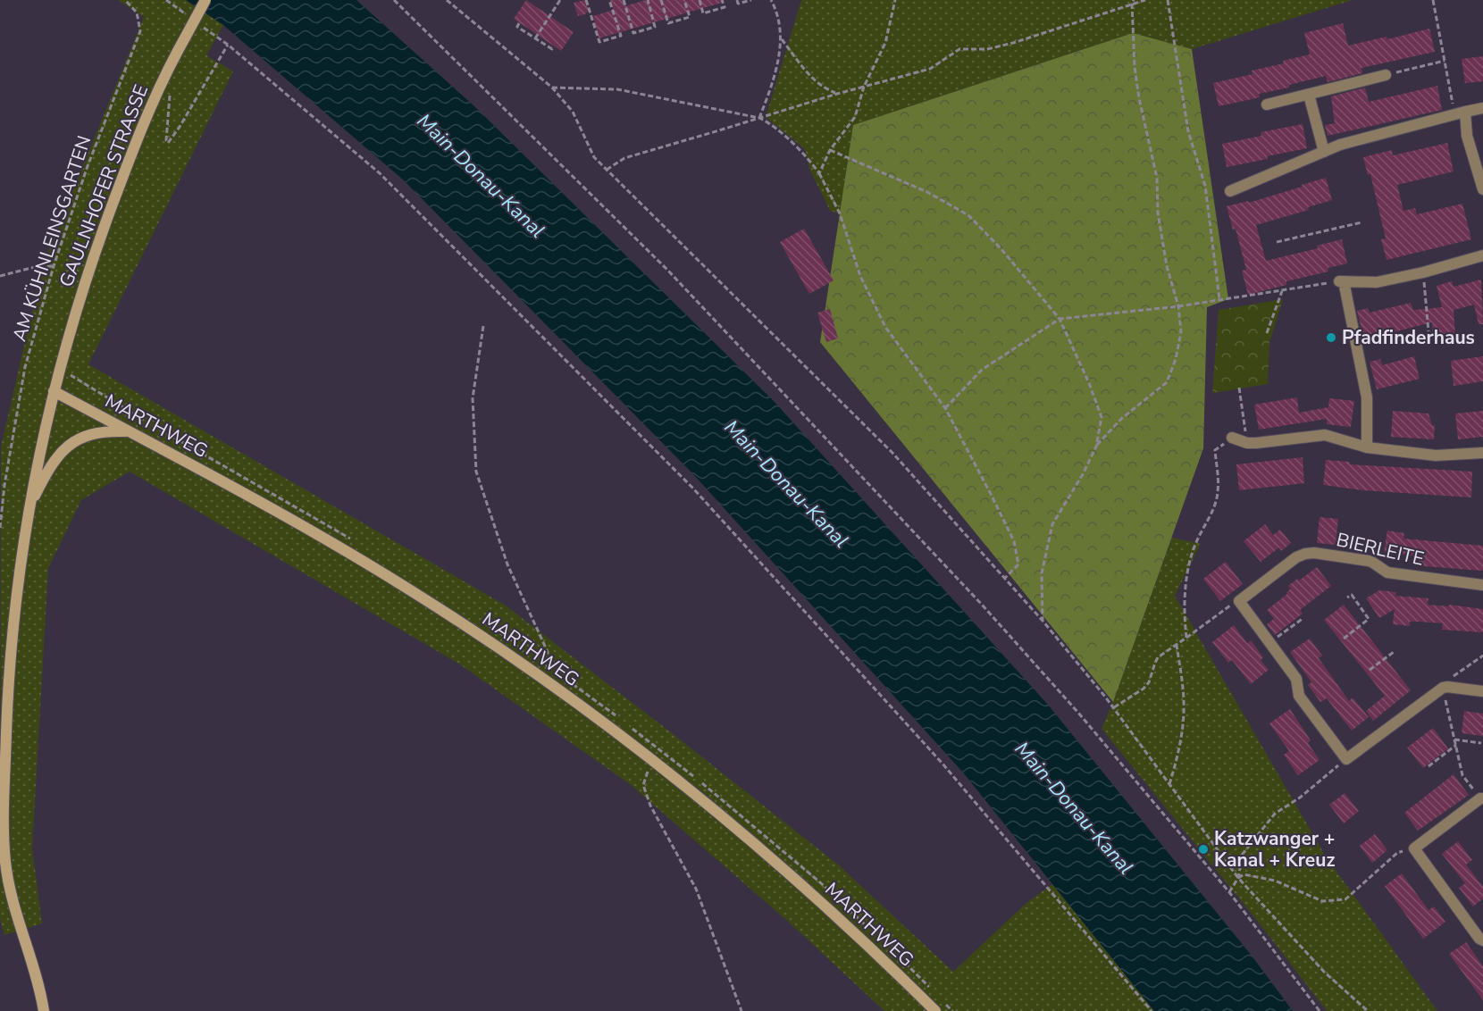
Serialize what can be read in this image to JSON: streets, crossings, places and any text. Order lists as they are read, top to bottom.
{
  "streets": {
    "main road": ["GAULNHOFER STRASSE", "MARTHWEG"],
    "street": ["BIERLEITE"],
    "path": ["AM KÜHNLEINSGARTEN"]
  },
  "crossings": [
    ["GAULNHOFER STRASSE", "MARTHWEG"]
  ],
  "water": ["Main-Donau-Kanal"],
  "places": ["Pfadfinderhaus", "Katzwanger + Kanal + Kreuz"]
}
